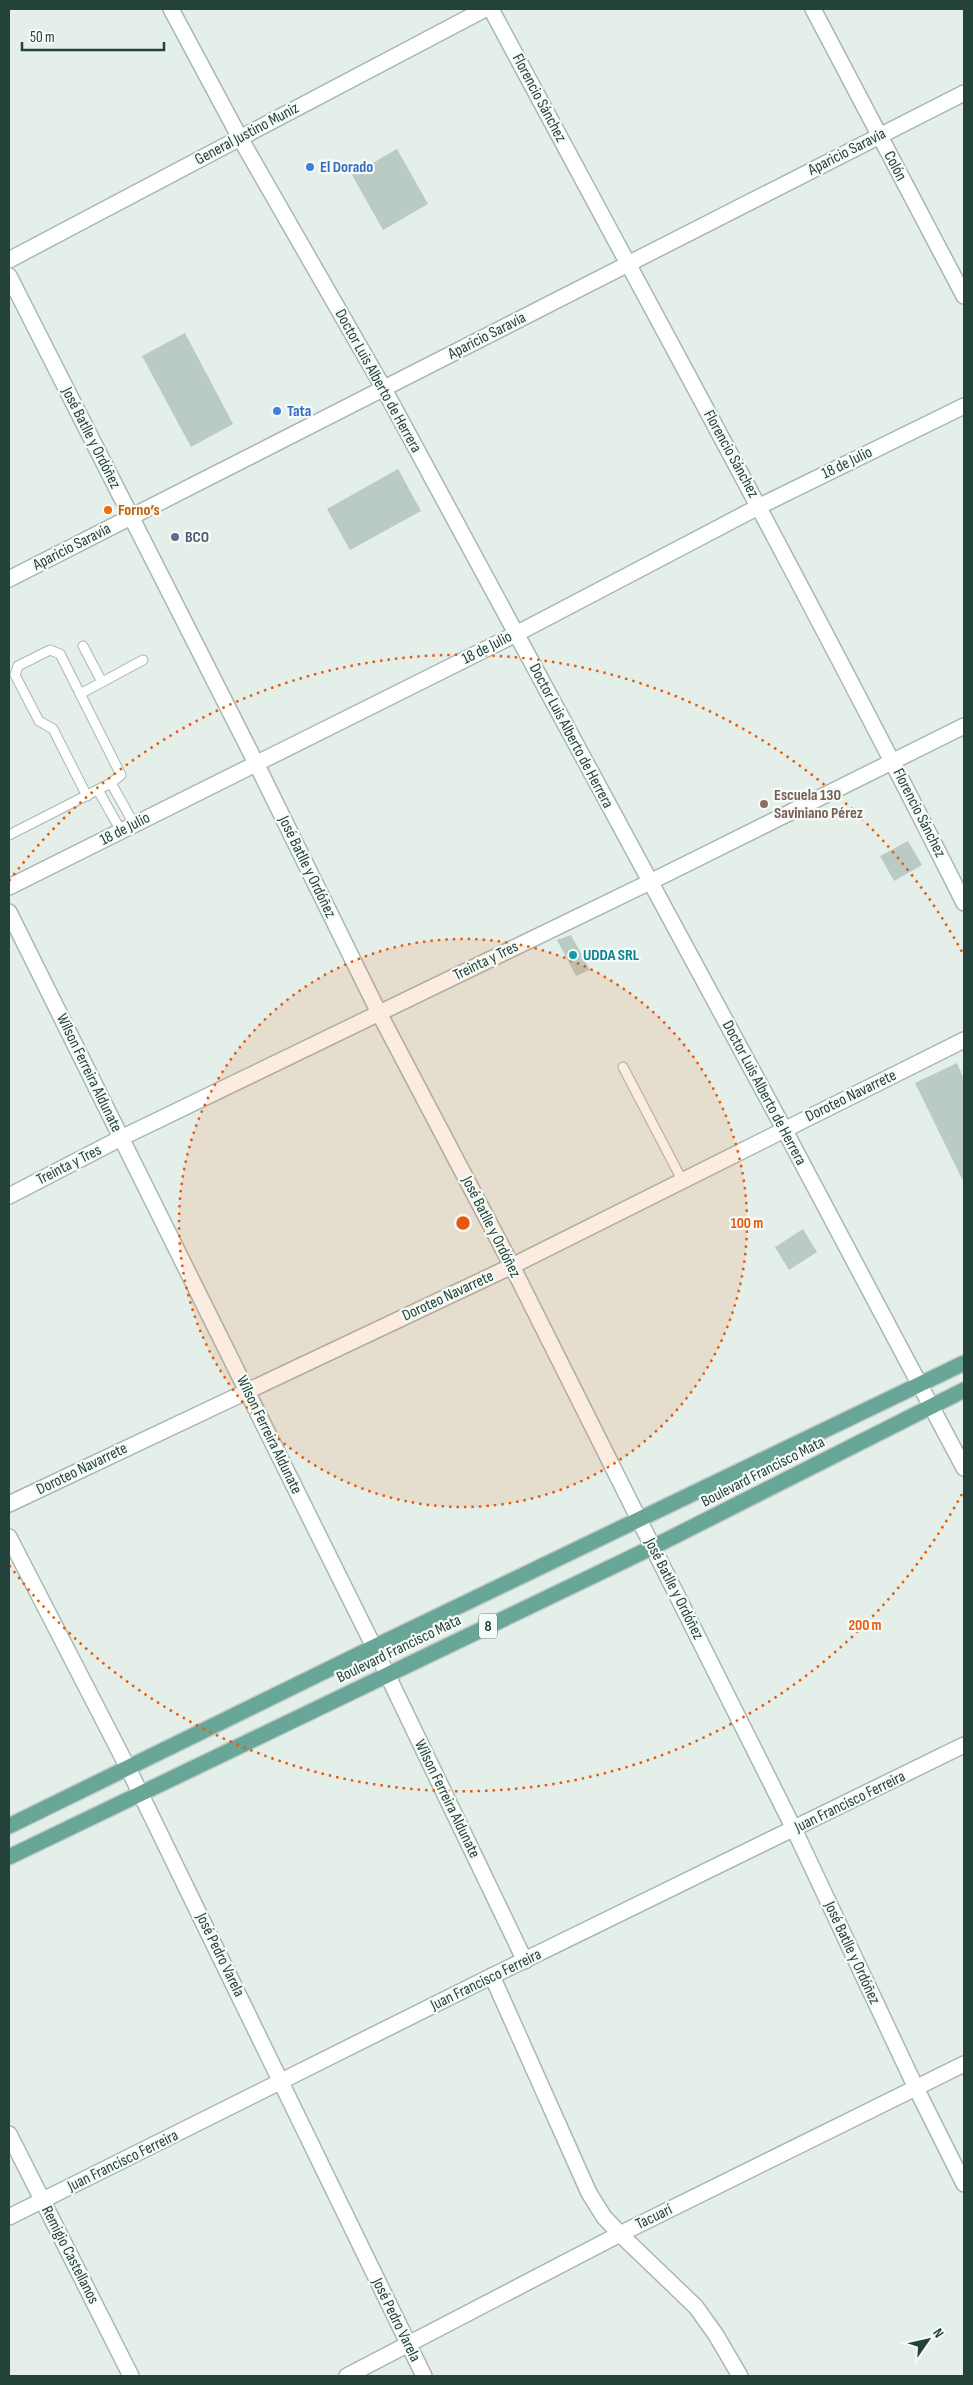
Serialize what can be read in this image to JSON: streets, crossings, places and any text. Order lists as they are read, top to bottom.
{
  "streets": {
    "main road": ["Boulevard Francisco Mata", "8"],
    "street": [
      "Florencio Sánchez",
      "General Justino Muniz",
      "Aparicio Saravia",
      "Colón",
      "Doctor Luis Alberto de Herrera",
      "José Batlle y Ordóñez",
      "18 de Julio",
      "Treinta y Tres",
      "Wilson Ferreira Aldunate",
      "Doroteo Navarrete",
      "Juan Francisco Ferreira",
      "José Pedro Varela",
      "Tacuarí",
      "Remigio Castellanos"
    ]
  },
  "crossings": [
    ["Florencio Sánchez", "Aparicio Saravia"],
    ["Florencio Sánchez", "18 de Julio"],
    ["Florencio Sánchez", "Treinta y Tres"],
    ["General Justino Muniz", "Doctor Luis Alberto de Herrera"],
    ["Aparicio Saravia", "Colón"],
    ["Aparicio Saravia", "Doctor Luis Alberto de Herrera"],
    ["Aparicio Saravia", "José Batlle y Ordóñez"],
    ["Doctor Luis Alberto de Herrera", "18 de Julio"],
    ["Doctor Luis Alberto de Herrera", "Treinta y Tres"],
    ["Doctor Luis Alberto de Herrera", "Doroteo Navarrete"],
    ["Doctor Luis Alberto de Herrera", "Boulevard Francisco Mata"],
    ["José Batlle y Ordóñez", "18 de Julio"],
    ["José Batlle y Ordóñez", "Treinta y Tres"],
    ["José Batlle y Ordóñez", "Doroteo Navarrete"],
    ["José Batlle y Ordóñez", "Boulevard Francisco Mata"],
    ["José Batlle y Ordóñez", "Juan Francisco Ferreira"],
    ["José Batlle y Ordóñez", "Tacuarí"],
    ["Treinta y Tres", "Wilson Ferreira Aldunate"],
    ["Wilson Ferreira Aldunate", "Doroteo Navarrete"],
    ["Wilson Ferreira Aldunate", "Boulevard Francisco Mata"],
    ["Wilson Ferreira Aldunate", "Juan Francisco Ferreira"],
    ["Boulevard Francisco Mata", "José Pedro Varela"],
    ["Juan Francisco Ferreira", "José Pedro Varela"],
    ["Juan Francisco Ferreira", "Remigio Castellanos"],
    ["José Pedro Varela", "Tacuarí"]
  ],
  "places": [
    "El Dorado",
    "Tata",
    "Forno’s",
    "BCO",
    "Escuela 130 Saviniano Pérez",
    "UDDA SRL"
  ],
  "scale_bar": "50 m",
  "north": "top right",
  "rings": ["100 m", "200 m"]
}
